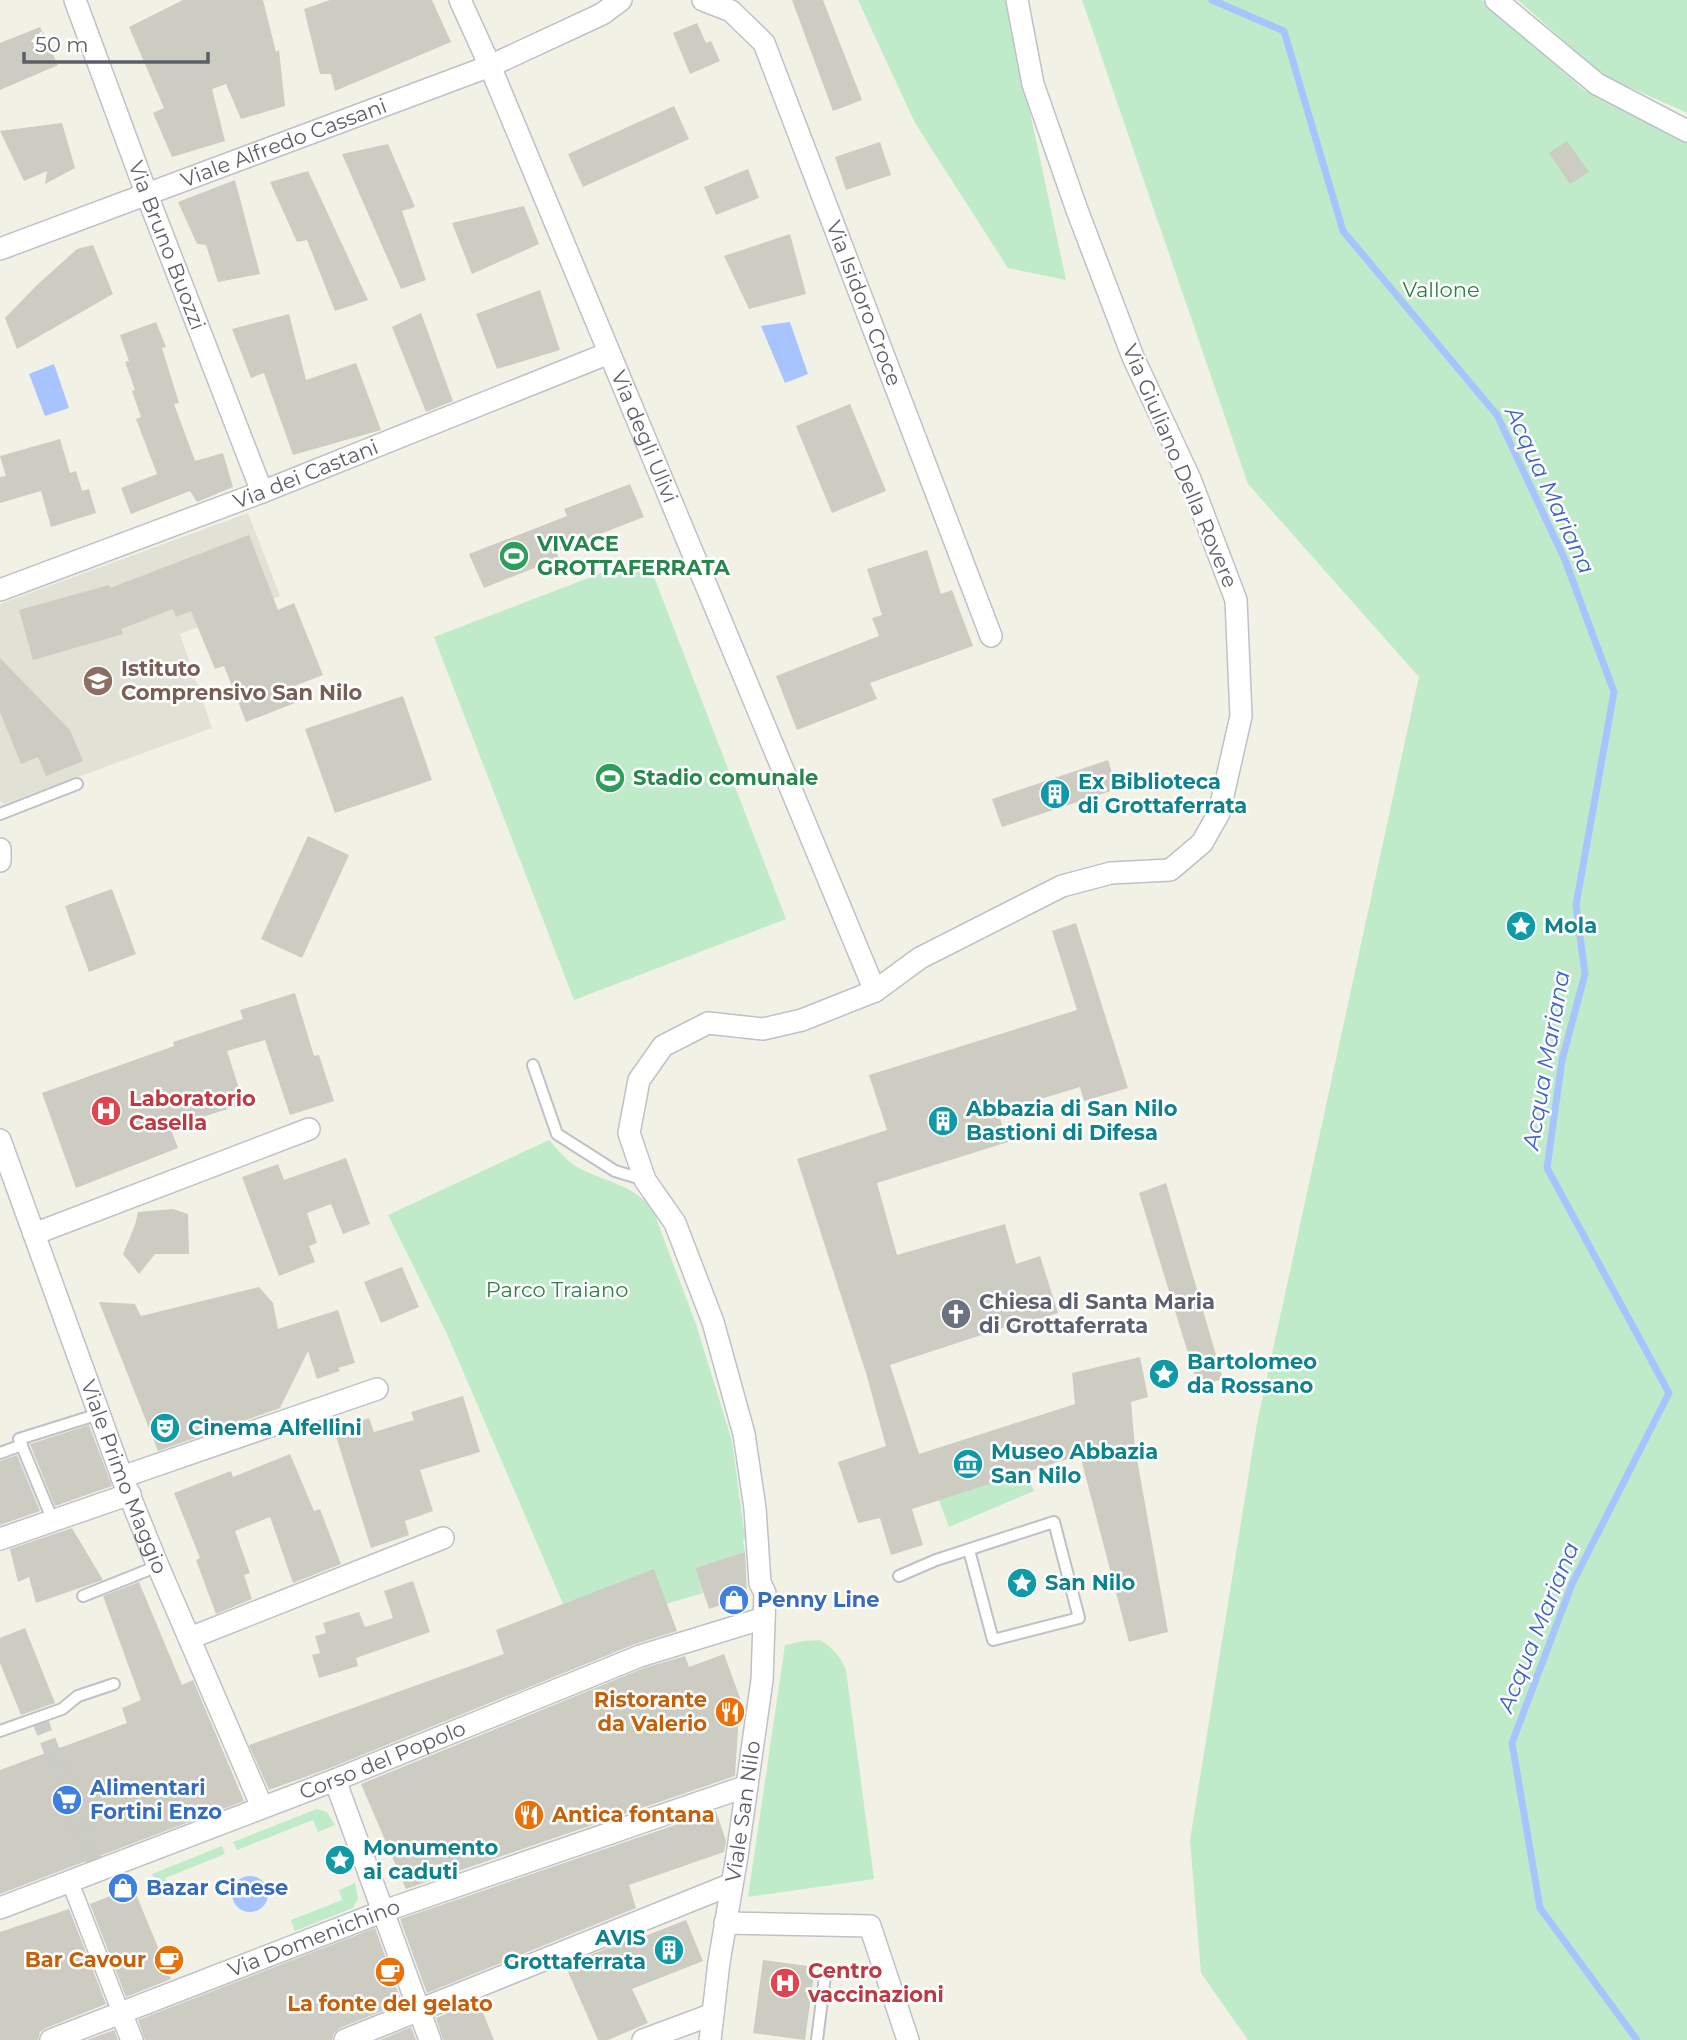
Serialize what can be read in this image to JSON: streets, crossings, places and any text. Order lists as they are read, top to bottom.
{
  "streets": {
    "street": [
      "Viale Alfredo Cassani",
      "Via Bruno Buozzi",
      "Via Isidoro Croce",
      "Via degli Ulivi",
      "Via Giuliano Della Rovere",
      "Via dei Castani",
      "Viale Primo Maggio",
      "Corso del Popolo",
      "Viale San Nilo",
      "Via Domenichino"
    ]
  },
  "crossings": [
    ["Viale Alfredo Cassani", "Via Bruno Buozzi"],
    ["Viale Alfredo Cassani", "Via degli Ulivi"],
    ["Via Bruno Buozzi", "Via dei Castani"],
    ["Via degli Ulivi", "Via Giuliano Della Rovere"],
    ["Via degli Ulivi", "Via dei Castani"],
    ["Viale Primo Maggio", "Corso del Popolo"],
    ["Corso del Popolo", "Viale San Nilo"],
    ["Viale San Nilo", "Via Domenichino"]
  ],
  "water": ["Acqua Mariana"],
  "parks": ["Vallone", "Parco Traiano"],
  "places": {
    "sports": ["VIVACE GROTTAFERRATA", "Stadio comunale"],
    "school or university": ["Istituto Comprensivo San Nilo"],
    "building": ["Ex Biblioteca di Grottaferrata", "Abbazia di San Nilo Bastioni di Difesa", "AVIS Grottaferrata"],
    "place": [
      "Mola",
      "Bartolomeo da Rossano",
      "San Nilo",
      "Monumento ai caduti"
    ],
    "hospital": ["Laboratorio Casella", "Centro vaccinazioni"],
    "church": ["Chiesa di Santa Maria di Grottaferrata"],
    "theatre": ["Cinema Alfellini"],
    "museum": ["Museo Abbazia San Nilo"],
    "shop": ["Penny Line", "Bazar Cinese"],
    "restaurant": ["Ristorante da Valerio", "Antica fontana"],
    "supermarket": ["Alimentari Fortini Enzo"],
    "cafe": ["Bar Cavour", "La fonte del gelato"]
  },
  "scale_bar": "50 m"
}
